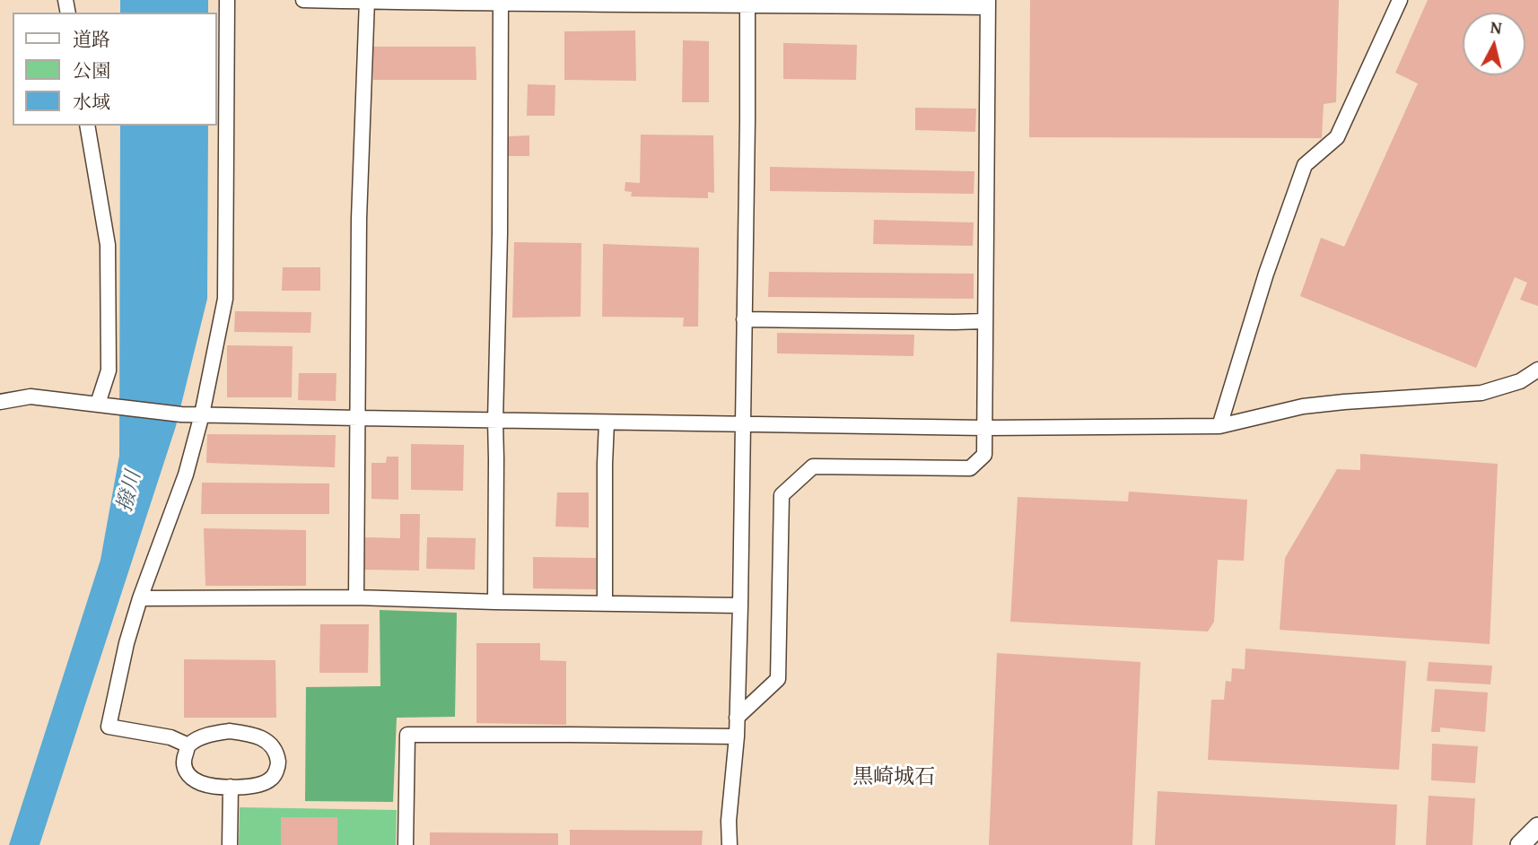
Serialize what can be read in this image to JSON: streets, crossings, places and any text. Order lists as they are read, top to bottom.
{
  "districts": ["黒崎城石"],
  "water": ["撥川"],
  "legend": ["道路", "公園", "水域"],
  "north": "top"
}
